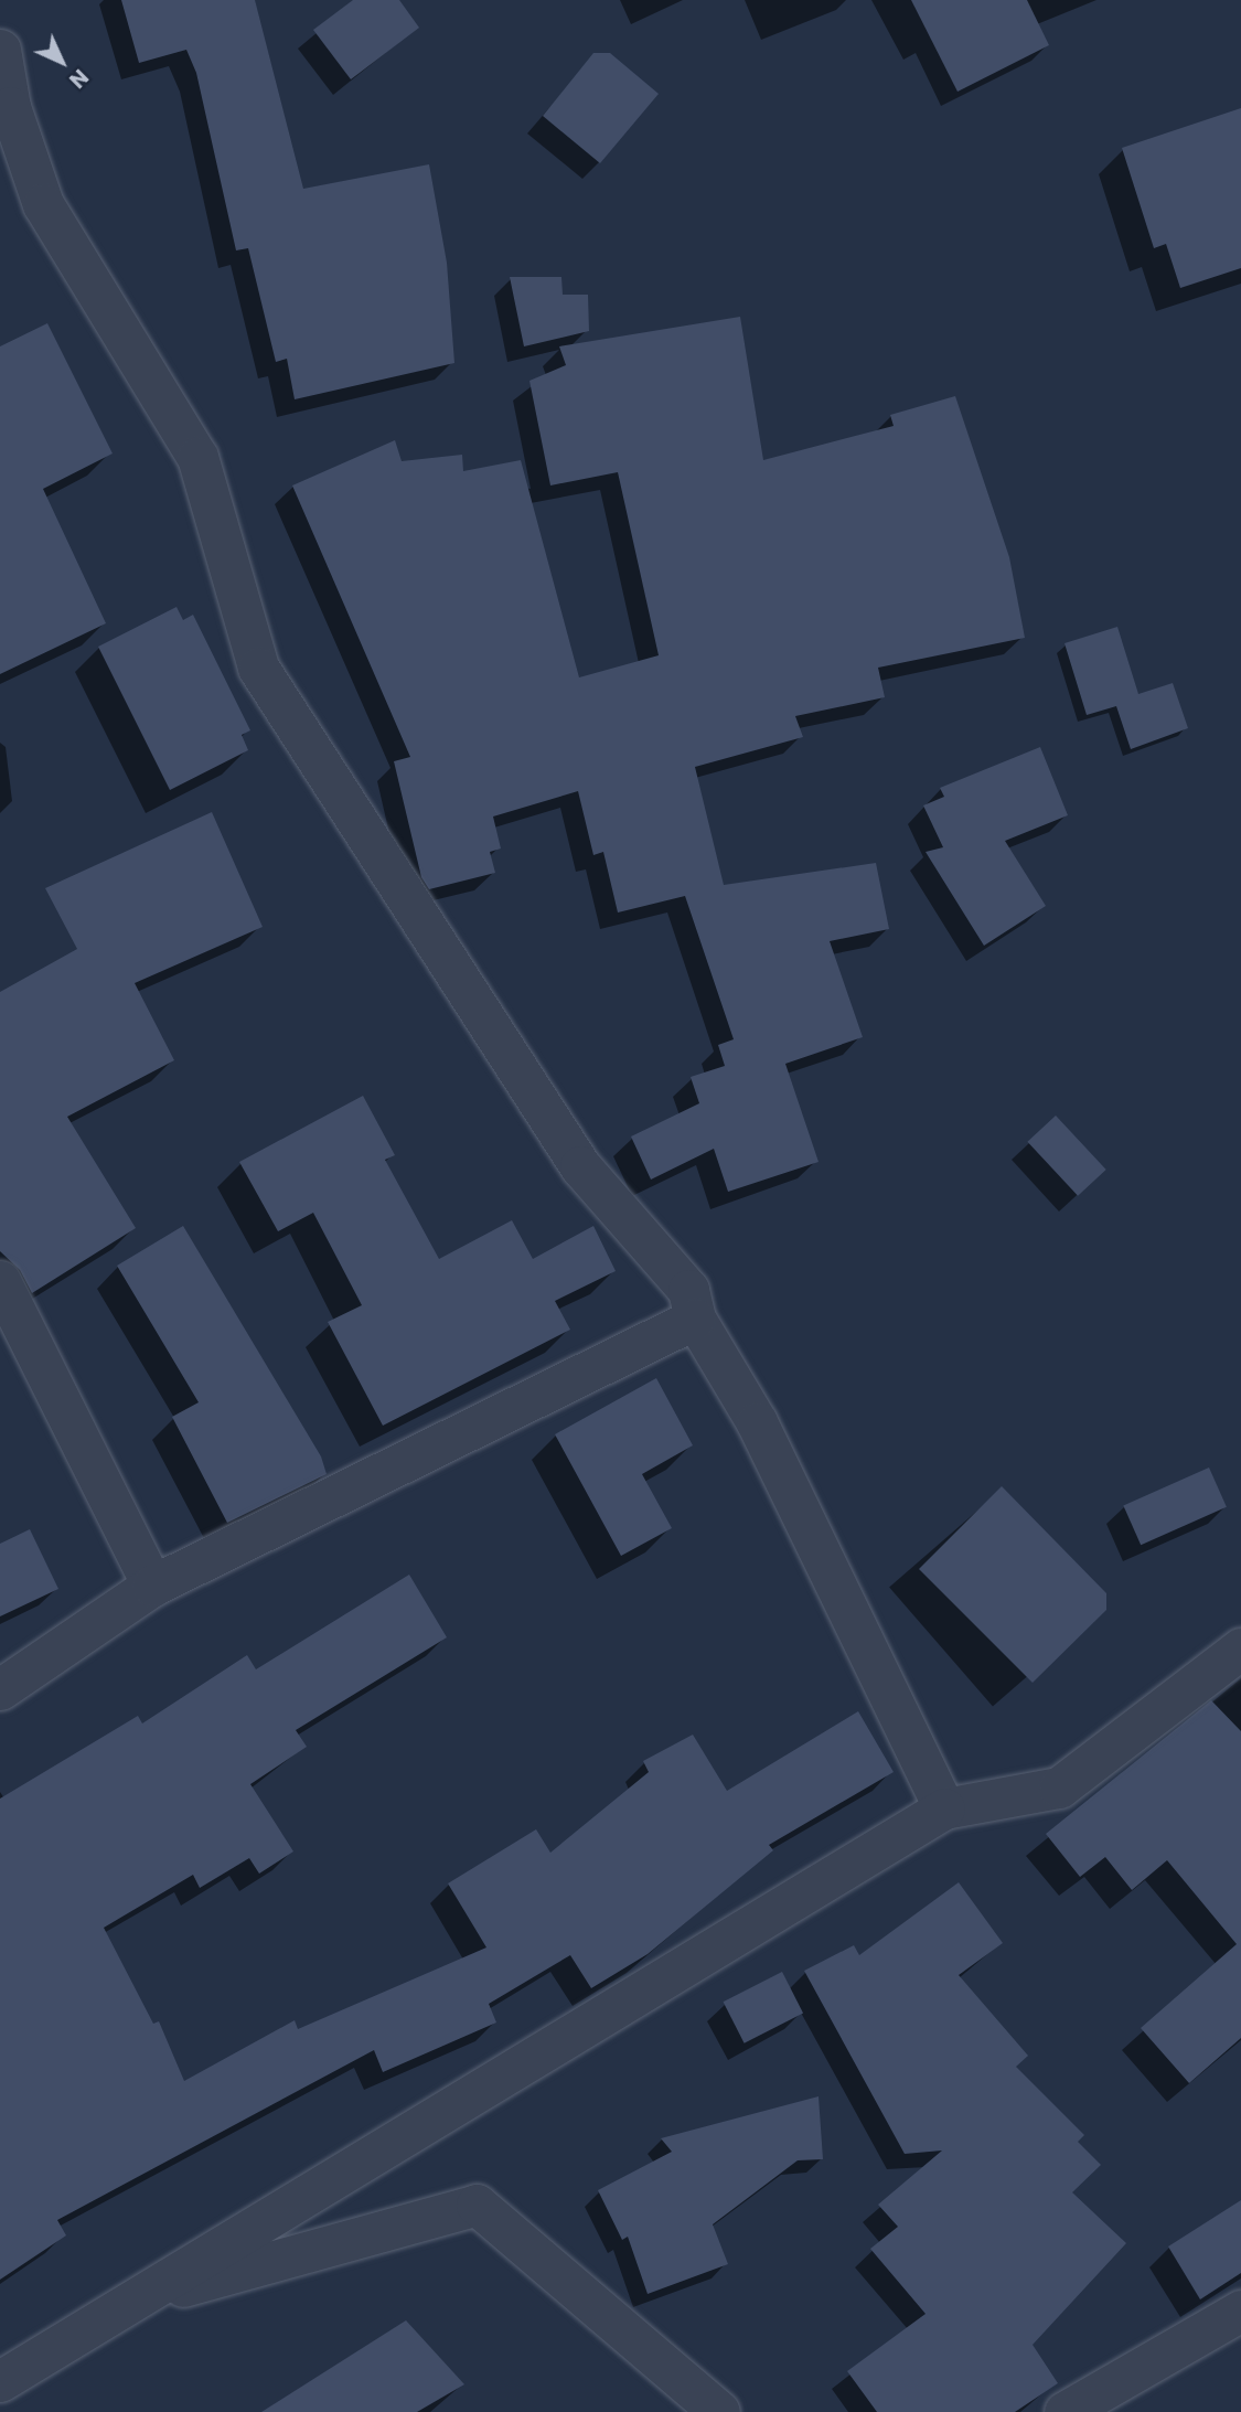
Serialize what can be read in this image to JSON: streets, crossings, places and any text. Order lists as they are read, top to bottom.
{
  "north": "bottom right"
}
